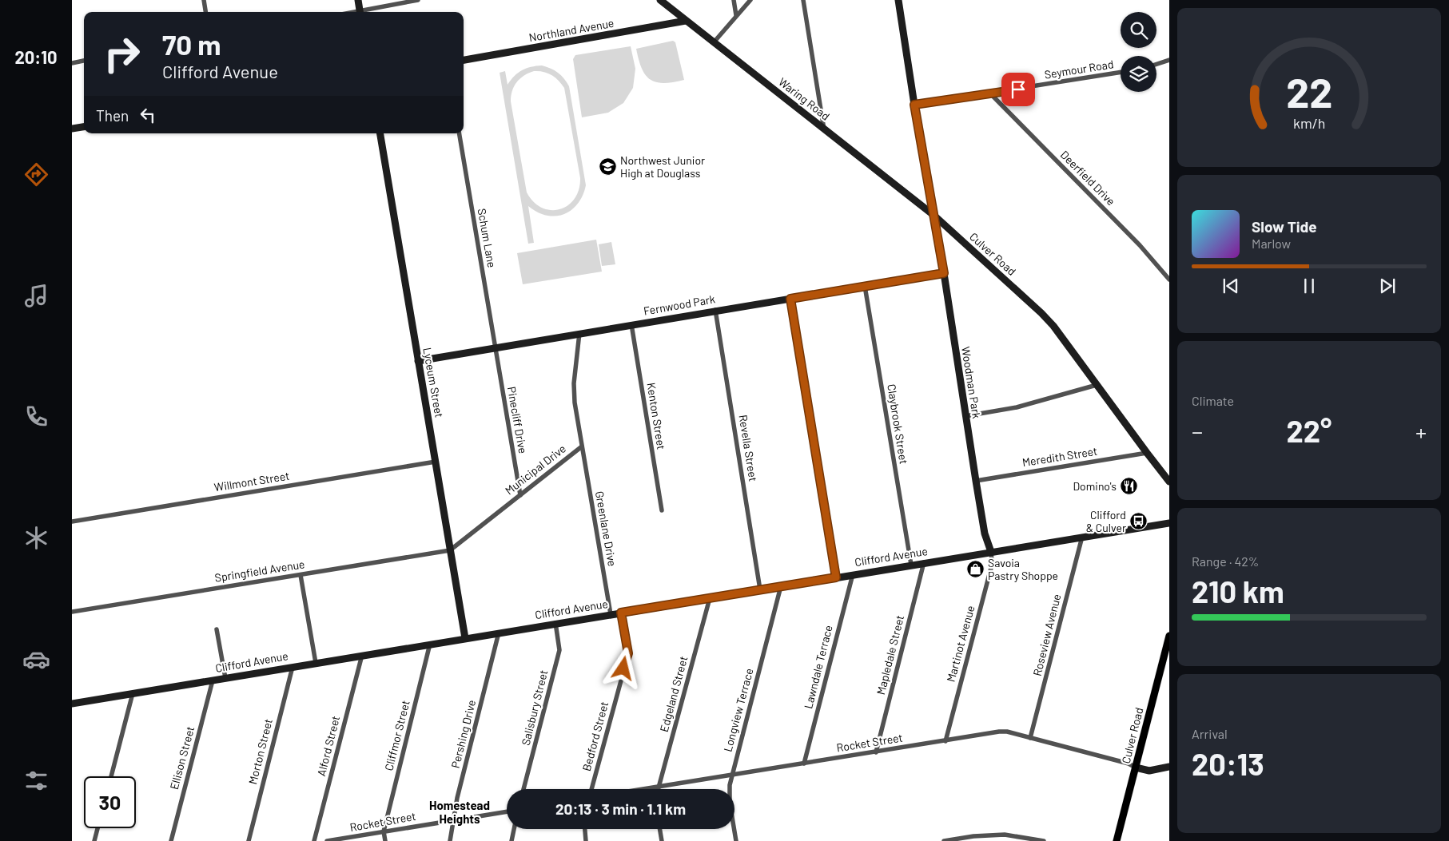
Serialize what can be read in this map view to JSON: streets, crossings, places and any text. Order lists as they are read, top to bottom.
{
  "streets": {
    "main road": ["Culver Road"],
    "street": [
      "Northland Avenue",
      "Seymour Road",
      "Waring Road",
      "Deerfield Drive",
      "Schum Lane",
      "Fernwood Park",
      "Lyceum Street",
      "Woodman Park",
      "Kenton Street",
      "Pinecliff Drive",
      "Claybrook Street",
      "Revella Street",
      "Meredith Street",
      "Municipal Drive",
      "Willmont Street",
      "Greenlane Drive",
      "Clifford Avenue",
      "Springfield Avenue",
      "Roseview Avenue",
      "Martinot Avenue",
      "Mapledale Street",
      "Lawndale Terrace",
      "Edgeland Street",
      "Salisbury Street",
      "Longview Terrace",
      "Pershing Drive",
      "Cliffmor Street",
      "Bedford Street",
      "Rocket Street",
      "Alford Street",
      "Morton Street",
      "Ellison Street"
    ]
  },
  "crossings": [
    ["Northland Avenue", "Waring Road"],
    ["Seymour Road", "Deerfield Drive"],
    ["Waring Road", "Culver Road"],
    ["Waring Road", "Woodman Park"],
    ["Schum Lane", "Fernwood Park"],
    ["Schum Lane", "Pinecliff Drive"],
    ["Culver Road", "Woodman Park"],
    ["Culver Road", "Meredith Street"],
    ["Culver Road", "Rocket Street"],
    ["Fernwood Park", "Lyceum Street"],
    ["Fernwood Park", "Woodman Park"],
    ["Fernwood Park", "Kenton Street"],
    ["Fernwood Park", "Pinecliff Drive"],
    ["Fernwood Park", "Claybrook Street"],
    ["Fernwood Park", "Revella Street"],
    ["Fernwood Park", "Municipal Drive"],
    ["Lyceum Street", "Municipal Drive"],
    ["Lyceum Street", "Willmont Street"],
    ["Lyceum Street", "Clifford Avenue"],
    ["Lyceum Street", "Springfield Avenue"],
    ["Woodman Park", "Meredith Street"],
    ["Woodman Park", "Clifford Avenue"],
    ["Woodman Park", "Martinot Avenue"],
    ["Pinecliff Drive", "Municipal Drive"],
    ["Claybrook Street", "Clifford Avenue"],
    ["Revella Street", "Clifford Avenue"],
    ["Municipal Drive", "Greenlane Drive"],
    ["Municipal Drive", "Springfield Avenue"],
    ["Greenlane Drive", "Clifford Avenue"],
    ["Clifford Avenue", "Roseview Avenue"],
    ["Clifford Avenue", "Martinot Avenue"],
    ["Clifford Avenue", "Mapledale Street"],
    ["Clifford Avenue", "Lawndale Terrace"],
    ["Clifford Avenue", "Edgeland Street"],
    ["Clifford Avenue", "Salisbury Street"],
    ["Clifford Avenue", "Longview Terrace"],
    ["Clifford Avenue", "Pershing Drive"],
    ["Clifford Avenue", "Cliffmor Street"],
    ["Clifford Avenue", "Bedford Street"],
    ["Clifford Avenue", "Alford Street"],
    ["Clifford Avenue", "Morton Street"],
    ["Clifford Avenue", "Ellison Street"],
    ["Roseview Avenue", "Rocket Street"],
    ["Martinot Avenue", "Rocket Street"],
    ["Mapledale Street", "Rocket Street"],
    ["Lawndale Terrace", "Rocket Street"],
    ["Edgeland Street", "Rocket Street"],
    ["Longview Terrace", "Rocket Street"],
    ["Pershing Drive", "Rocket Street"],
    ["Cliffmor Street", "Rocket Street"]
  ],
  "districts": ["Homestead Heights"],
  "places": {
    "school or university": ["Northwest Junior High at Douglass"],
    "restaurant": ["Domino's"],
    "bus stop": ["Clifford & Culver"],
    "shop": ["Savoia Pastry Shoppe"]
  },
  "page": {
    "tabs": "20:10",
    "turn": ["70 m", "Clifford Avenue"],
    "then": "Then",
    "song": ["Slow Tide", "Marlow"],
    "tile": [
      "Climate",
      ["Range · 42%", "210 km"],
      ["Arrival", "20:13"]
    ],
    "heat": ["−", "22°", "+"],
    "limit": "30",
    "trip": "20:13 · 3 min · 1.1 km",
    "gauge": ["22", "km/h"]
  }
}
